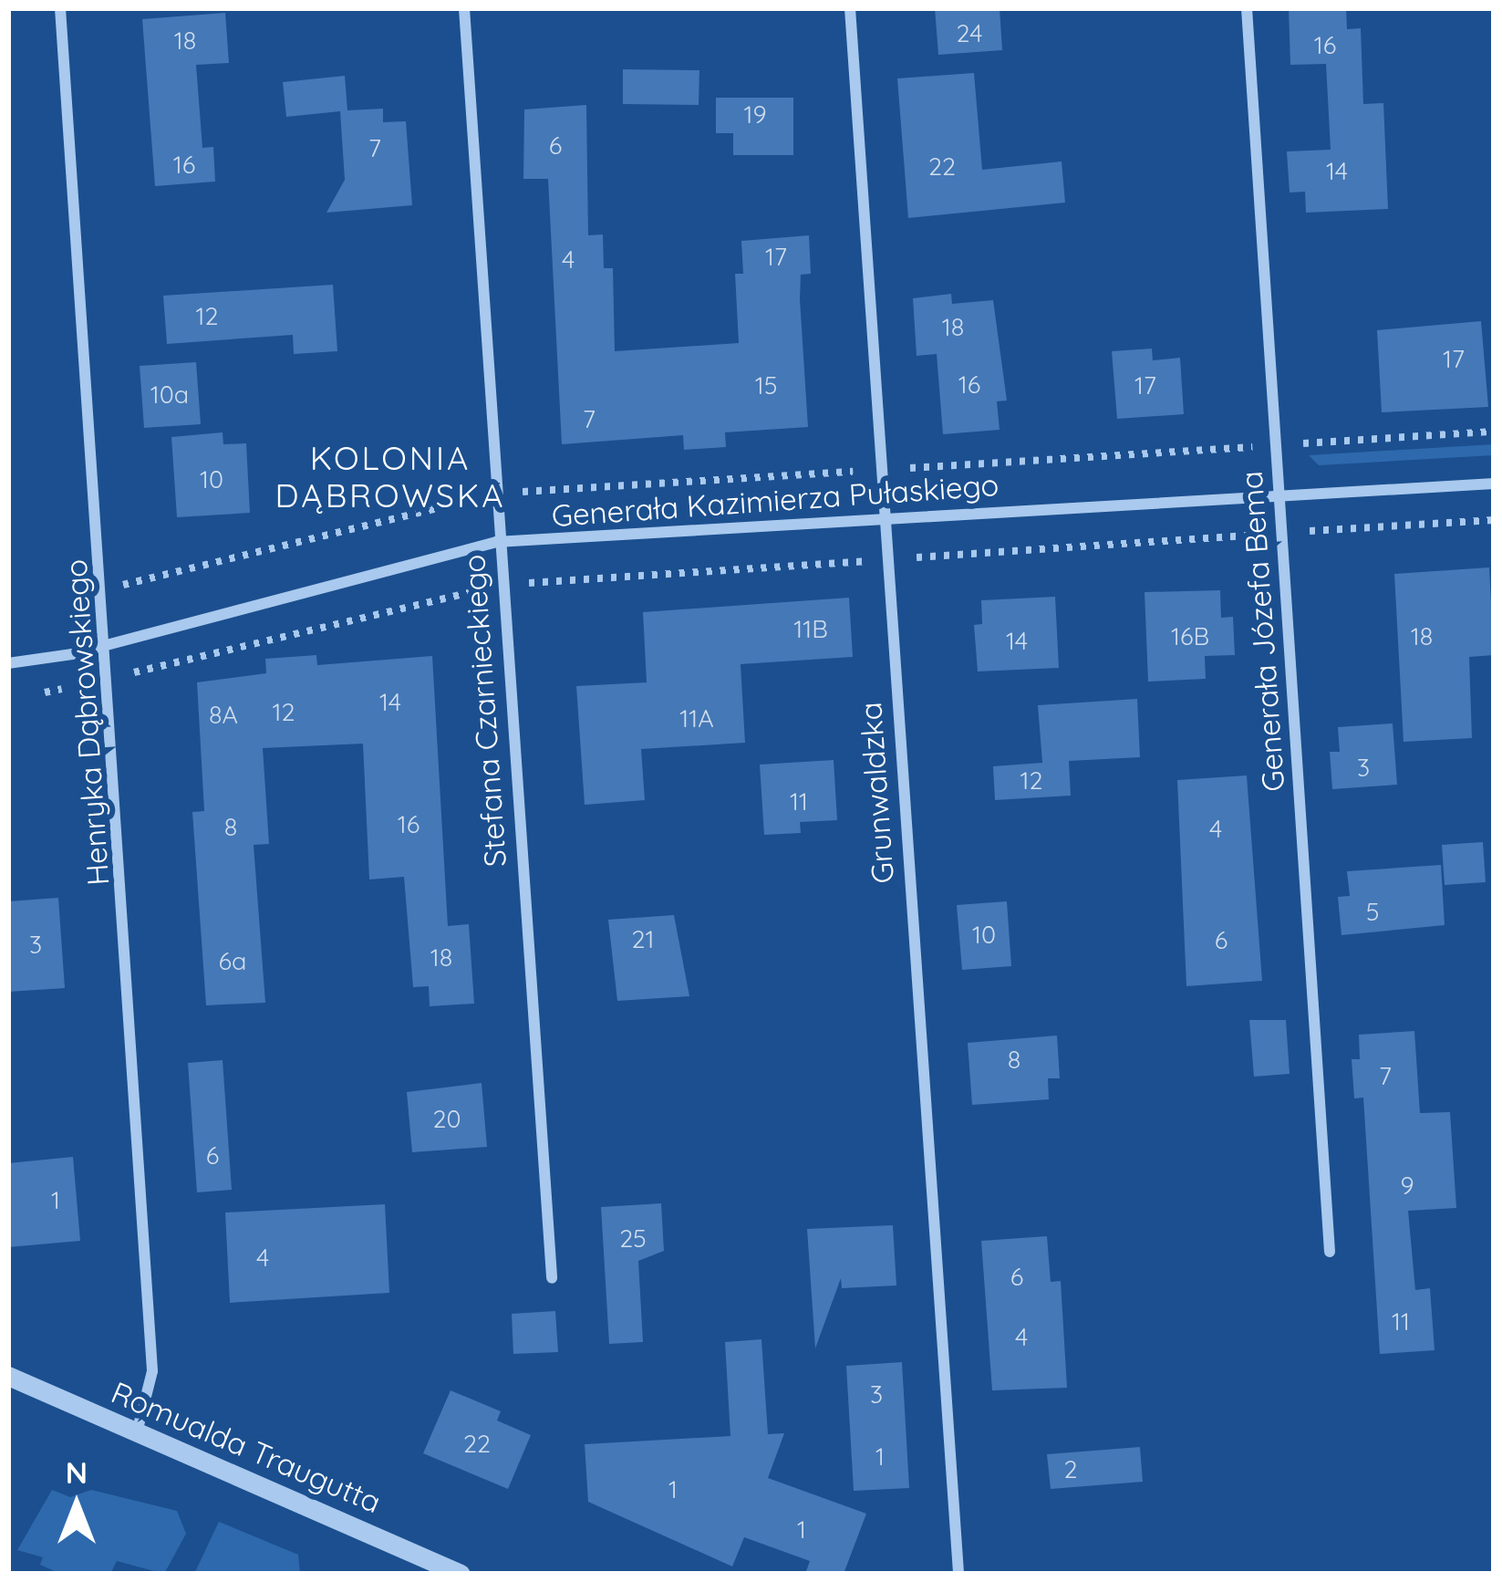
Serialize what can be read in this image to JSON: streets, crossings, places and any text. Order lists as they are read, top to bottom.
{
  "streets": {
    "street": [
      "Generała Kazimierza Pułaskiego",
      "Generała Józefa Bema",
      "Stefana Czarnieckiego",
      "Henryka Dąbrowskiego",
      "Grunwaldzka",
      "Romualda Traugutta"
    ]
  },
  "crossings": [
    ["Generała Kazimierza Pułaskiego", "Generała Józefa Bema"],
    ["Generała Kazimierza Pułaskiego", "Stefana Czarnieckiego"],
    ["Generała Kazimierza Pułaskiego", "Henryka Dąbrowskiego"],
    ["Generała Kazimierza Pułaskiego", "Grunwaldzka"],
    ["Henryka Dąbrowskiego", "Romualda Traugutta"]
  ],
  "districts": ["KOLONIA DĄBROWSKA"],
  "house_numbers": [
    "24",
    "18",
    "16",
    "19",
    "6",
    "7",
    "16",
    "22",
    "14",
    "17",
    "4",
    "12",
    "18",
    "17",
    "16",
    "15",
    "17",
    "10a",
    "7",
    "10",
    "11B",
    "16B",
    "18",
    "14",
    "14",
    "12",
    "8A",
    "11A",
    "3",
    "12",
    "11",
    "16",
    "8",
    "4",
    "5",
    "10",
    "21",
    "6",
    "3",
    "18",
    "6a",
    "8",
    "7",
    "20",
    "6",
    "9",
    "1",
    "25",
    "4",
    "6",
    "11",
    "4",
    "3",
    "22",
    "1",
    "2",
    "1",
    "1"
  ],
  "north": "top"
}
